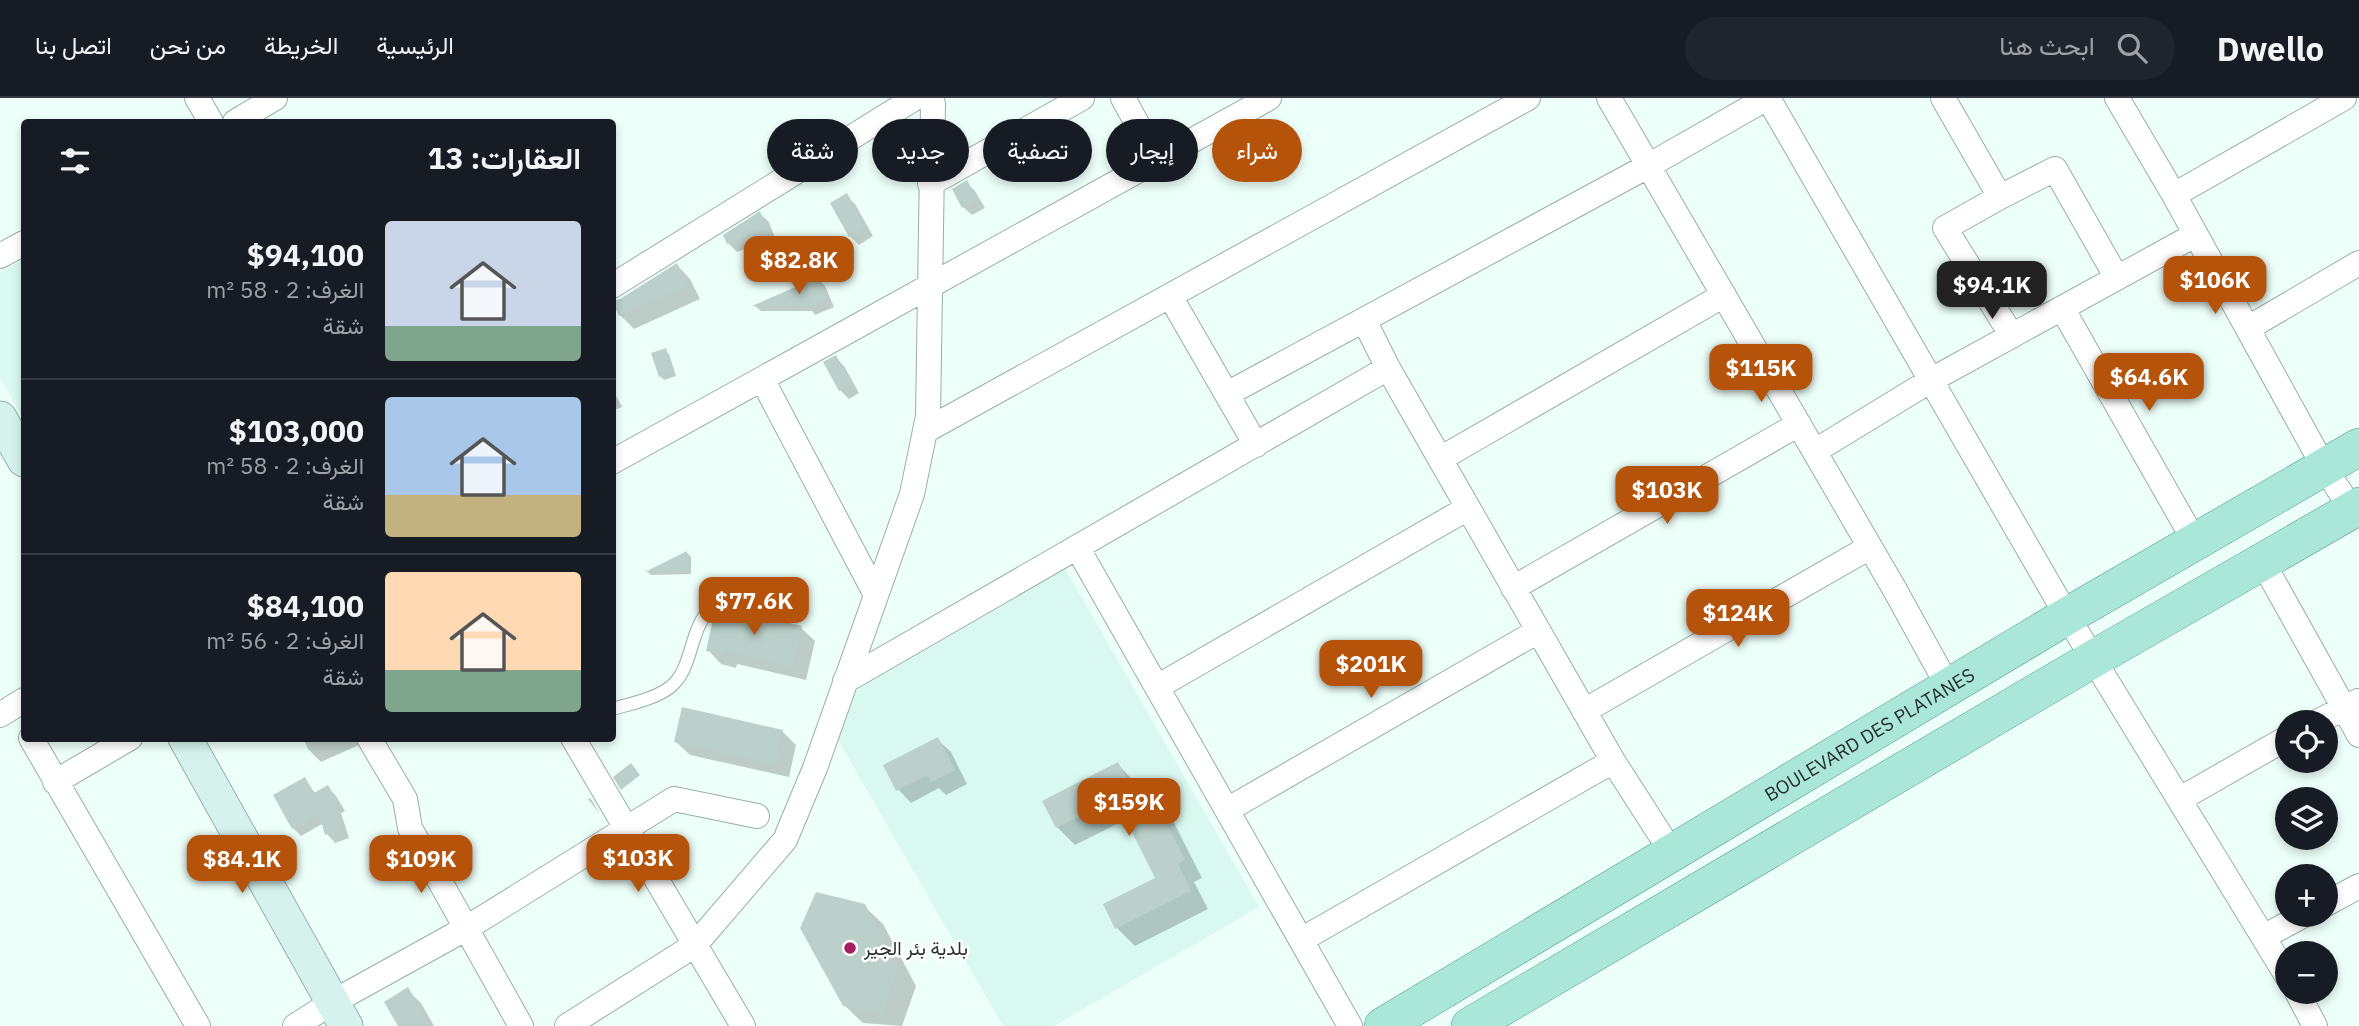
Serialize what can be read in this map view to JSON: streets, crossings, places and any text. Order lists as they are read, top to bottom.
{
  "streets": {
    "main road": ["BOULEVARD DES PLATANES"]
  },
  "places": ["بلدية بئر الجير"],
  "page": {
    "header": "Dwello",
    "search": "ابحث هنا",
    "nav": [
      "الرئيسية",
      "الخريطة",
      "من نحن",
      "اتصل بنا"
    ],
    "chip": [
      "شراء",
      "إيجار",
      "تصفية",
      "جديد",
      "شقة"
    ],
    "heading": "العقارات: 13",
    "list": [
      {
        "name": "$94,100",
        "note": "الغرف: 2 · 58 m² · شقة"
      },
      {
        "name": "$103,000",
        "note": "الغرف: 2 · 58 m² · شقة"
      },
      {
        "name": "$84,100",
        "note": "الغرف: 2 · 56 m² · شقة"
      }
    ],
    "price": [
      "$82.8K",
      "$106K",
      "$94.1K",
      "$115K",
      "$64.6K",
      "$103K",
      "$77.6K",
      "$124K",
      "$201K",
      "$159K",
      "$103K",
      "$84.1K",
      "$109K"
    ],
    "map_buttons": ["+", "−"]
  }
}
